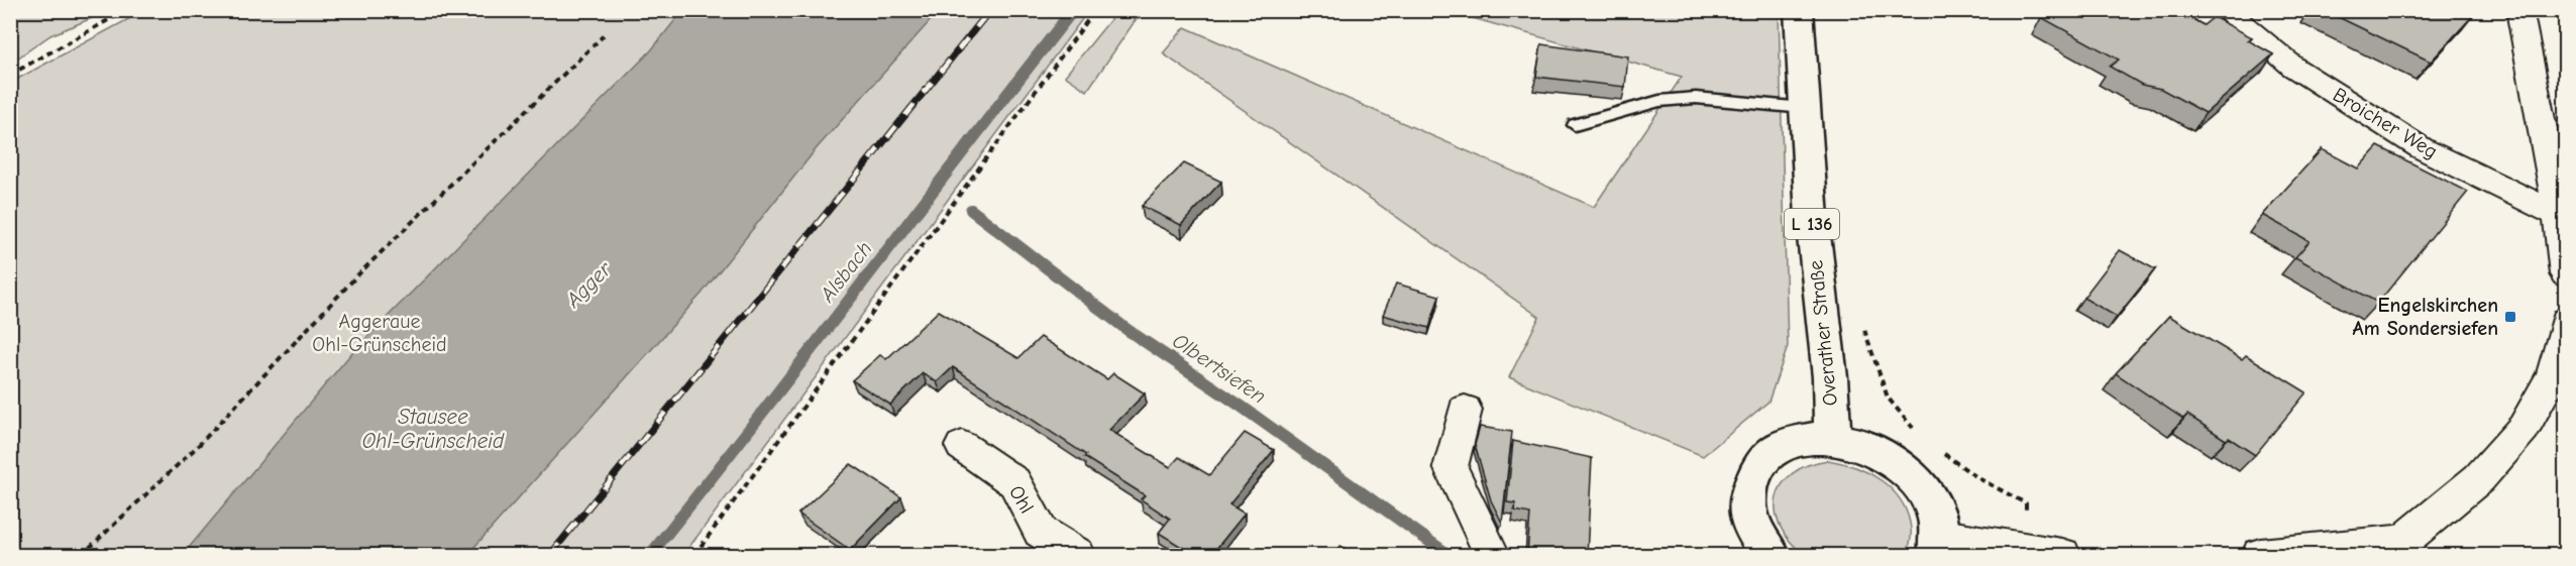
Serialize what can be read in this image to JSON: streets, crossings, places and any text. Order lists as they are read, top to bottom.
{
  "streets": {
    "main road": ["L 136", "Overather Straße"],
    "street": ["Broicher Weg", "Ohl"]
  },
  "water": [
    "Alsbach",
    "Agger",
    "Olbertsiefen",
    "Stausee Ohl-Grünscheid"
  ],
  "parks": ["Aggeraue Ohl-Grünscheid"],
  "places": {
    "transit": ["Engelskirchen Am Sondersiefen"]
  }
}
